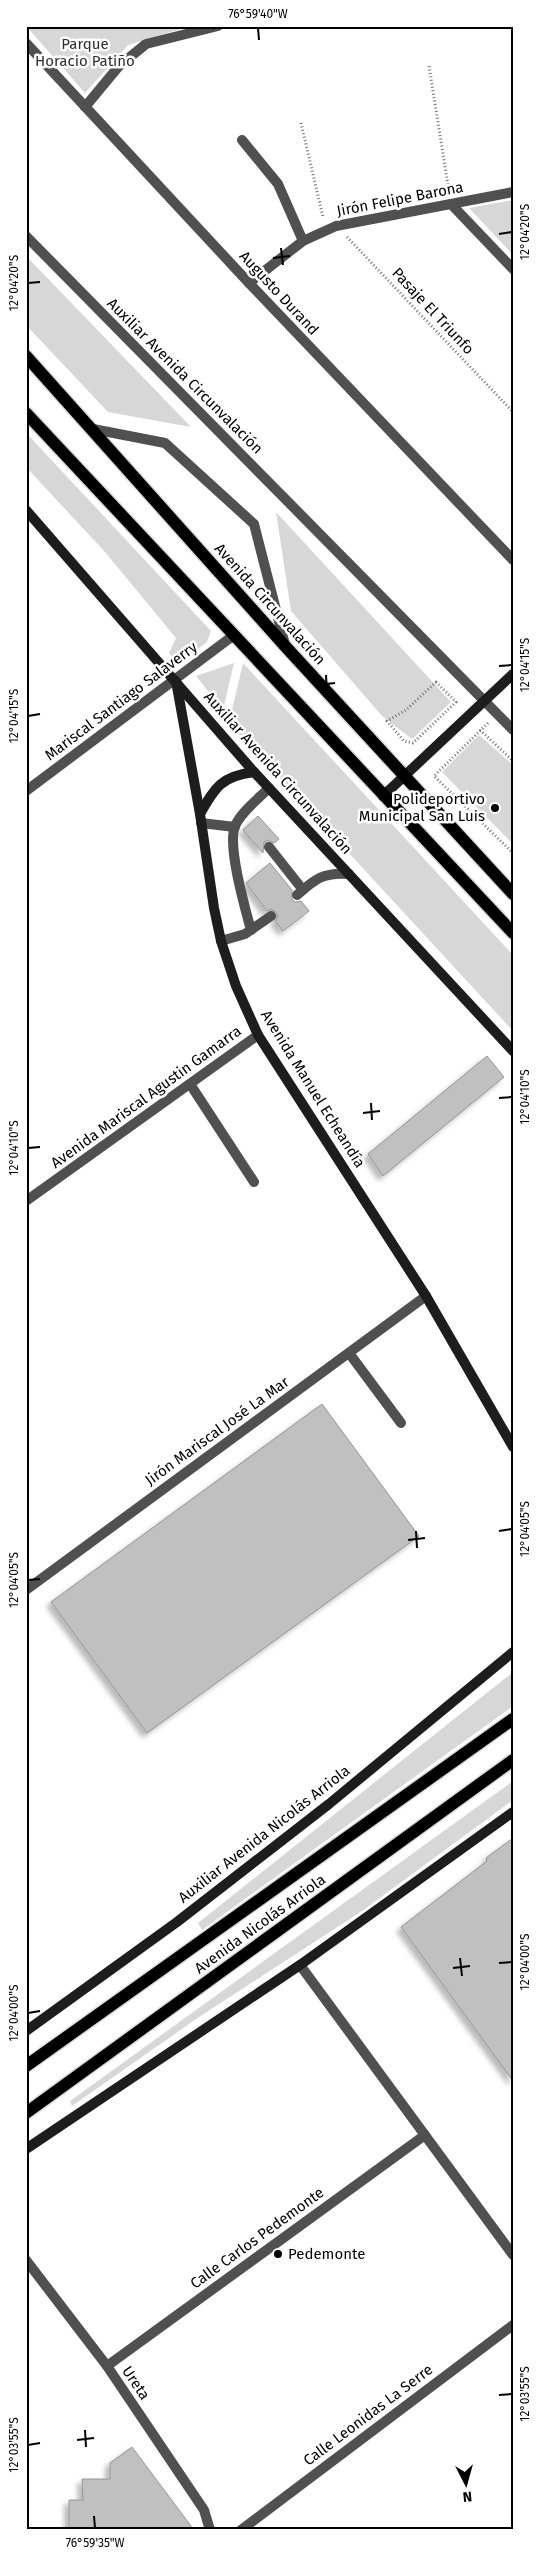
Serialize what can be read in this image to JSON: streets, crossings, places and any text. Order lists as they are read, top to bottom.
{
  "streets": {
    "main road": ["Avenida Circunvalación", "Avenida Nicolás Arriola"],
    "street": [
      "Jirón Felipe Barona",
      "Augusto Durand",
      "Auxiliar Avenida Circunvalación",
      "Mariscal Santiago Salaverry",
      "Avenida Manuel Echeandía",
      "Avenida Mariscal Agustin Gamarra",
      "Jirón Mariscal José La Mar",
      "Auxiliar Avenida Nicolás Arriola",
      "Calle Carlos Pedemonte",
      "Ureta",
      "Calle Leonidas La Serre"
    ],
    "path": ["Pasaje El Triunfo"]
  },
  "crossings": [
    ["Jirón Felipe Barona", "Augusto Durand"],
    ["Jirón Felipe Barona", "Pasaje El Triunfo"],
    ["Auxiliar Avenida Circunvalación", "Mariscal Santiago Salaverry"],
    ["Auxiliar Avenida Circunvalación", "Avenida Manuel Echeandía"],
    ["Mariscal Santiago Salaverry", "Avenida Manuel Echeandía"],
    ["Avenida Manuel Echeandía", "Avenida Mariscal Agustin Gamarra"],
    ["Avenida Manuel Echeandía", "Jirón Mariscal José La Mar"],
    ["Calle Carlos Pedemonte", "Ureta"]
  ],
  "parks": ["Parque Horacio Patiño"],
  "places": ["Polideportivo Municipal San Luis", "Pedemonte"],
  "north": "bottom",
  "coordinates": [
    "76°59'40\"W",
    "12°04'20\"S",
    "12°04'15\"S",
    "12°04'10\"S",
    "12°04'05\"S",
    "12°04'00\"S",
    "12°03'55\"S",
    "76°59'35\"W"
  ]
}
